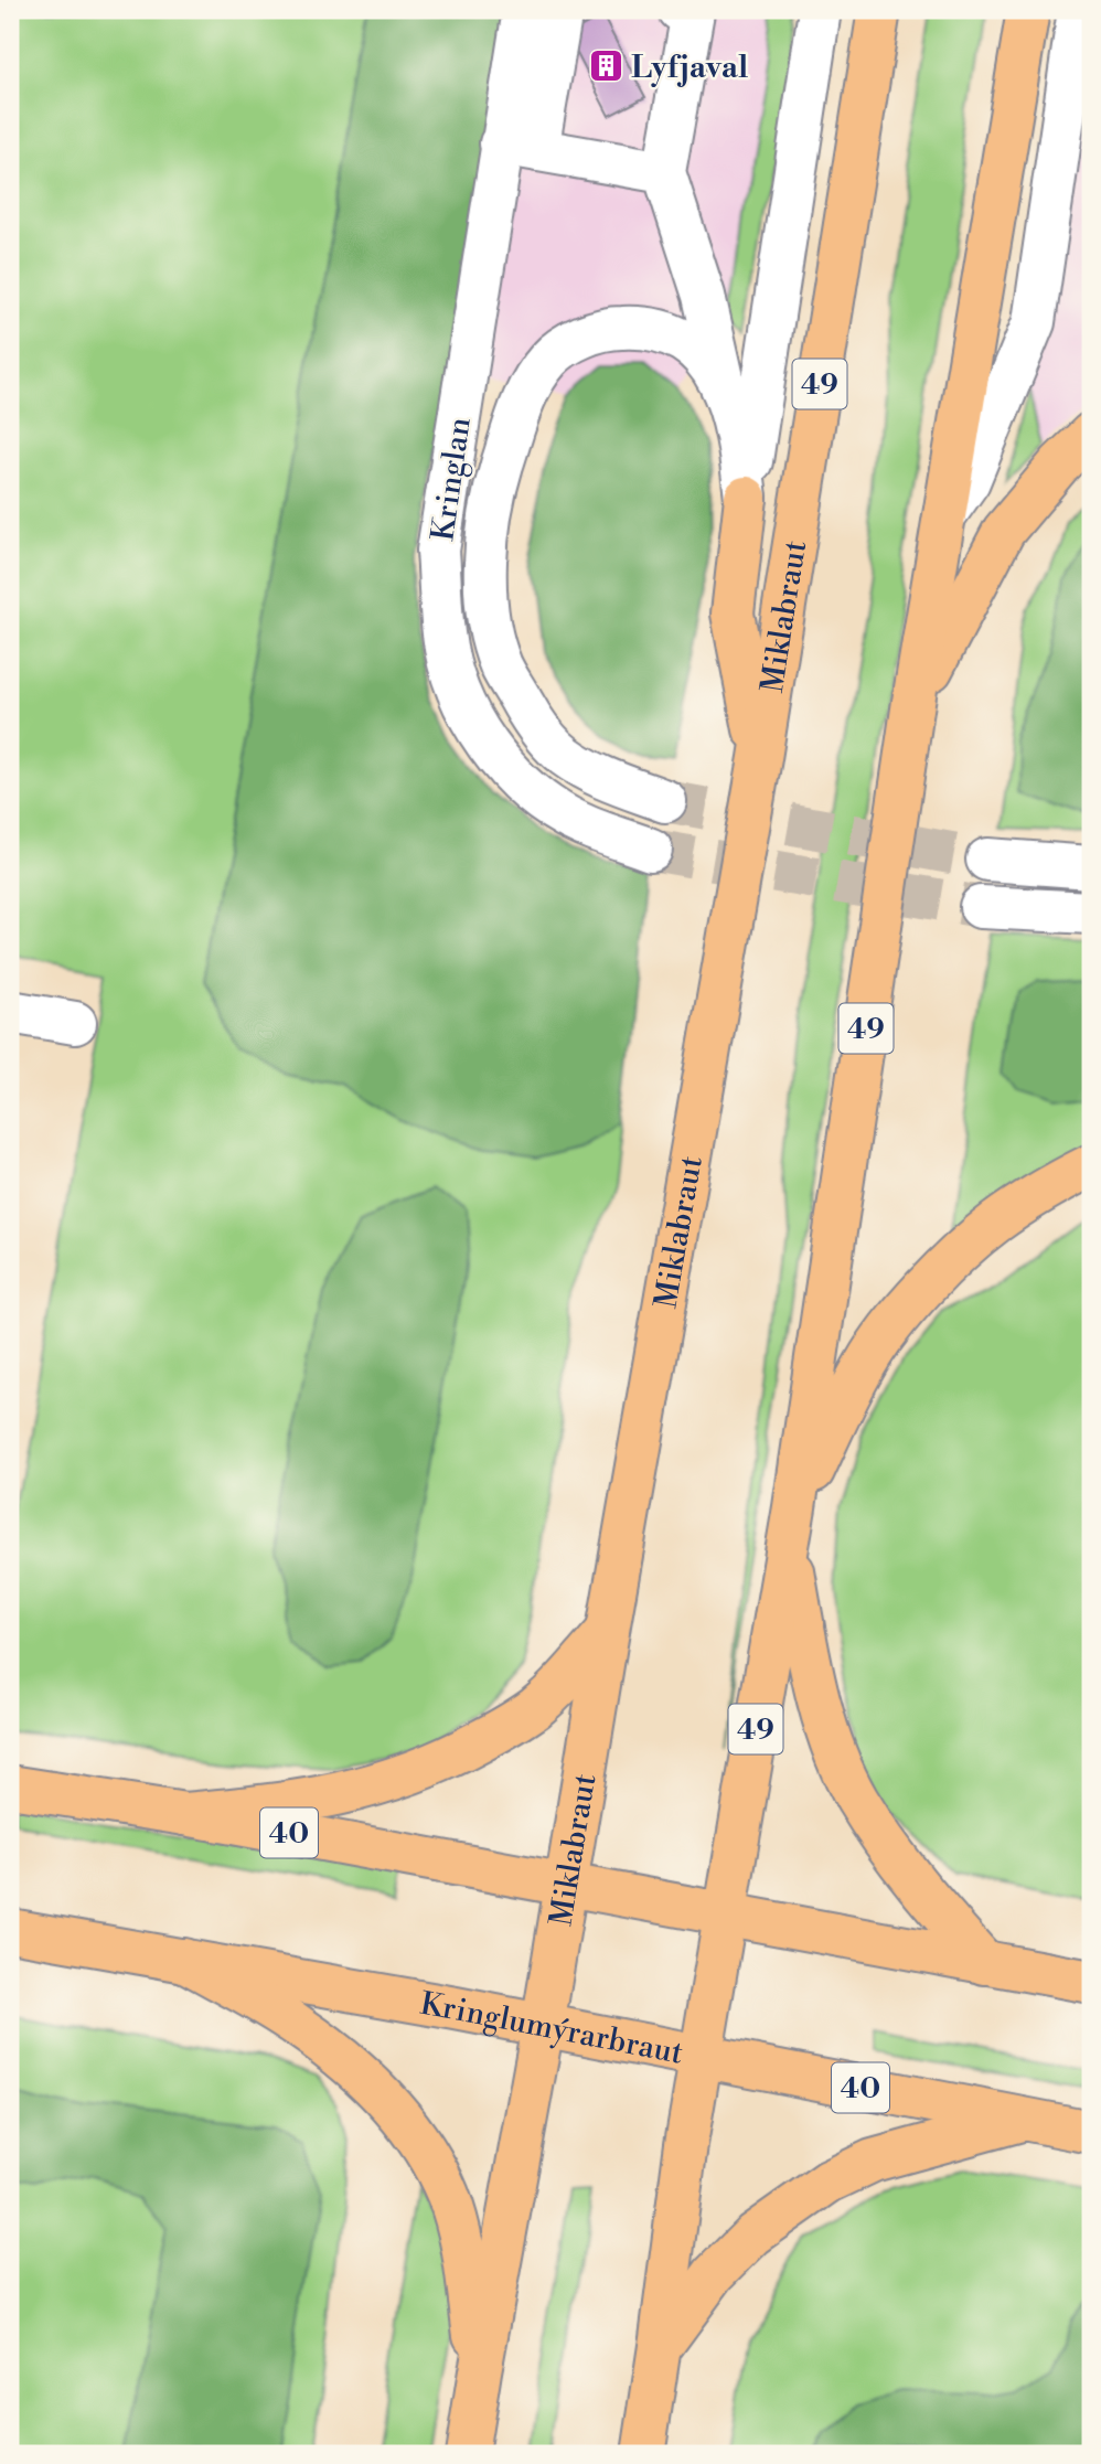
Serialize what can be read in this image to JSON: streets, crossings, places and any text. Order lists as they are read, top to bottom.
{
  "streets": {
    "main road": [
      "49",
      "Miklabraut",
      "40",
      "Kringlumýrarbraut"
    ],
    "street": ["Kringlan"]
  },
  "crossings": [
    ["49", "40"],
    ["49", "Kringlumýrarbraut"],
    ["Miklabraut", "40"],
    ["Miklabraut", "Kringlumýrarbraut"]
  ],
  "places": {
    "building": ["Lyfjaval"]
  }
}
